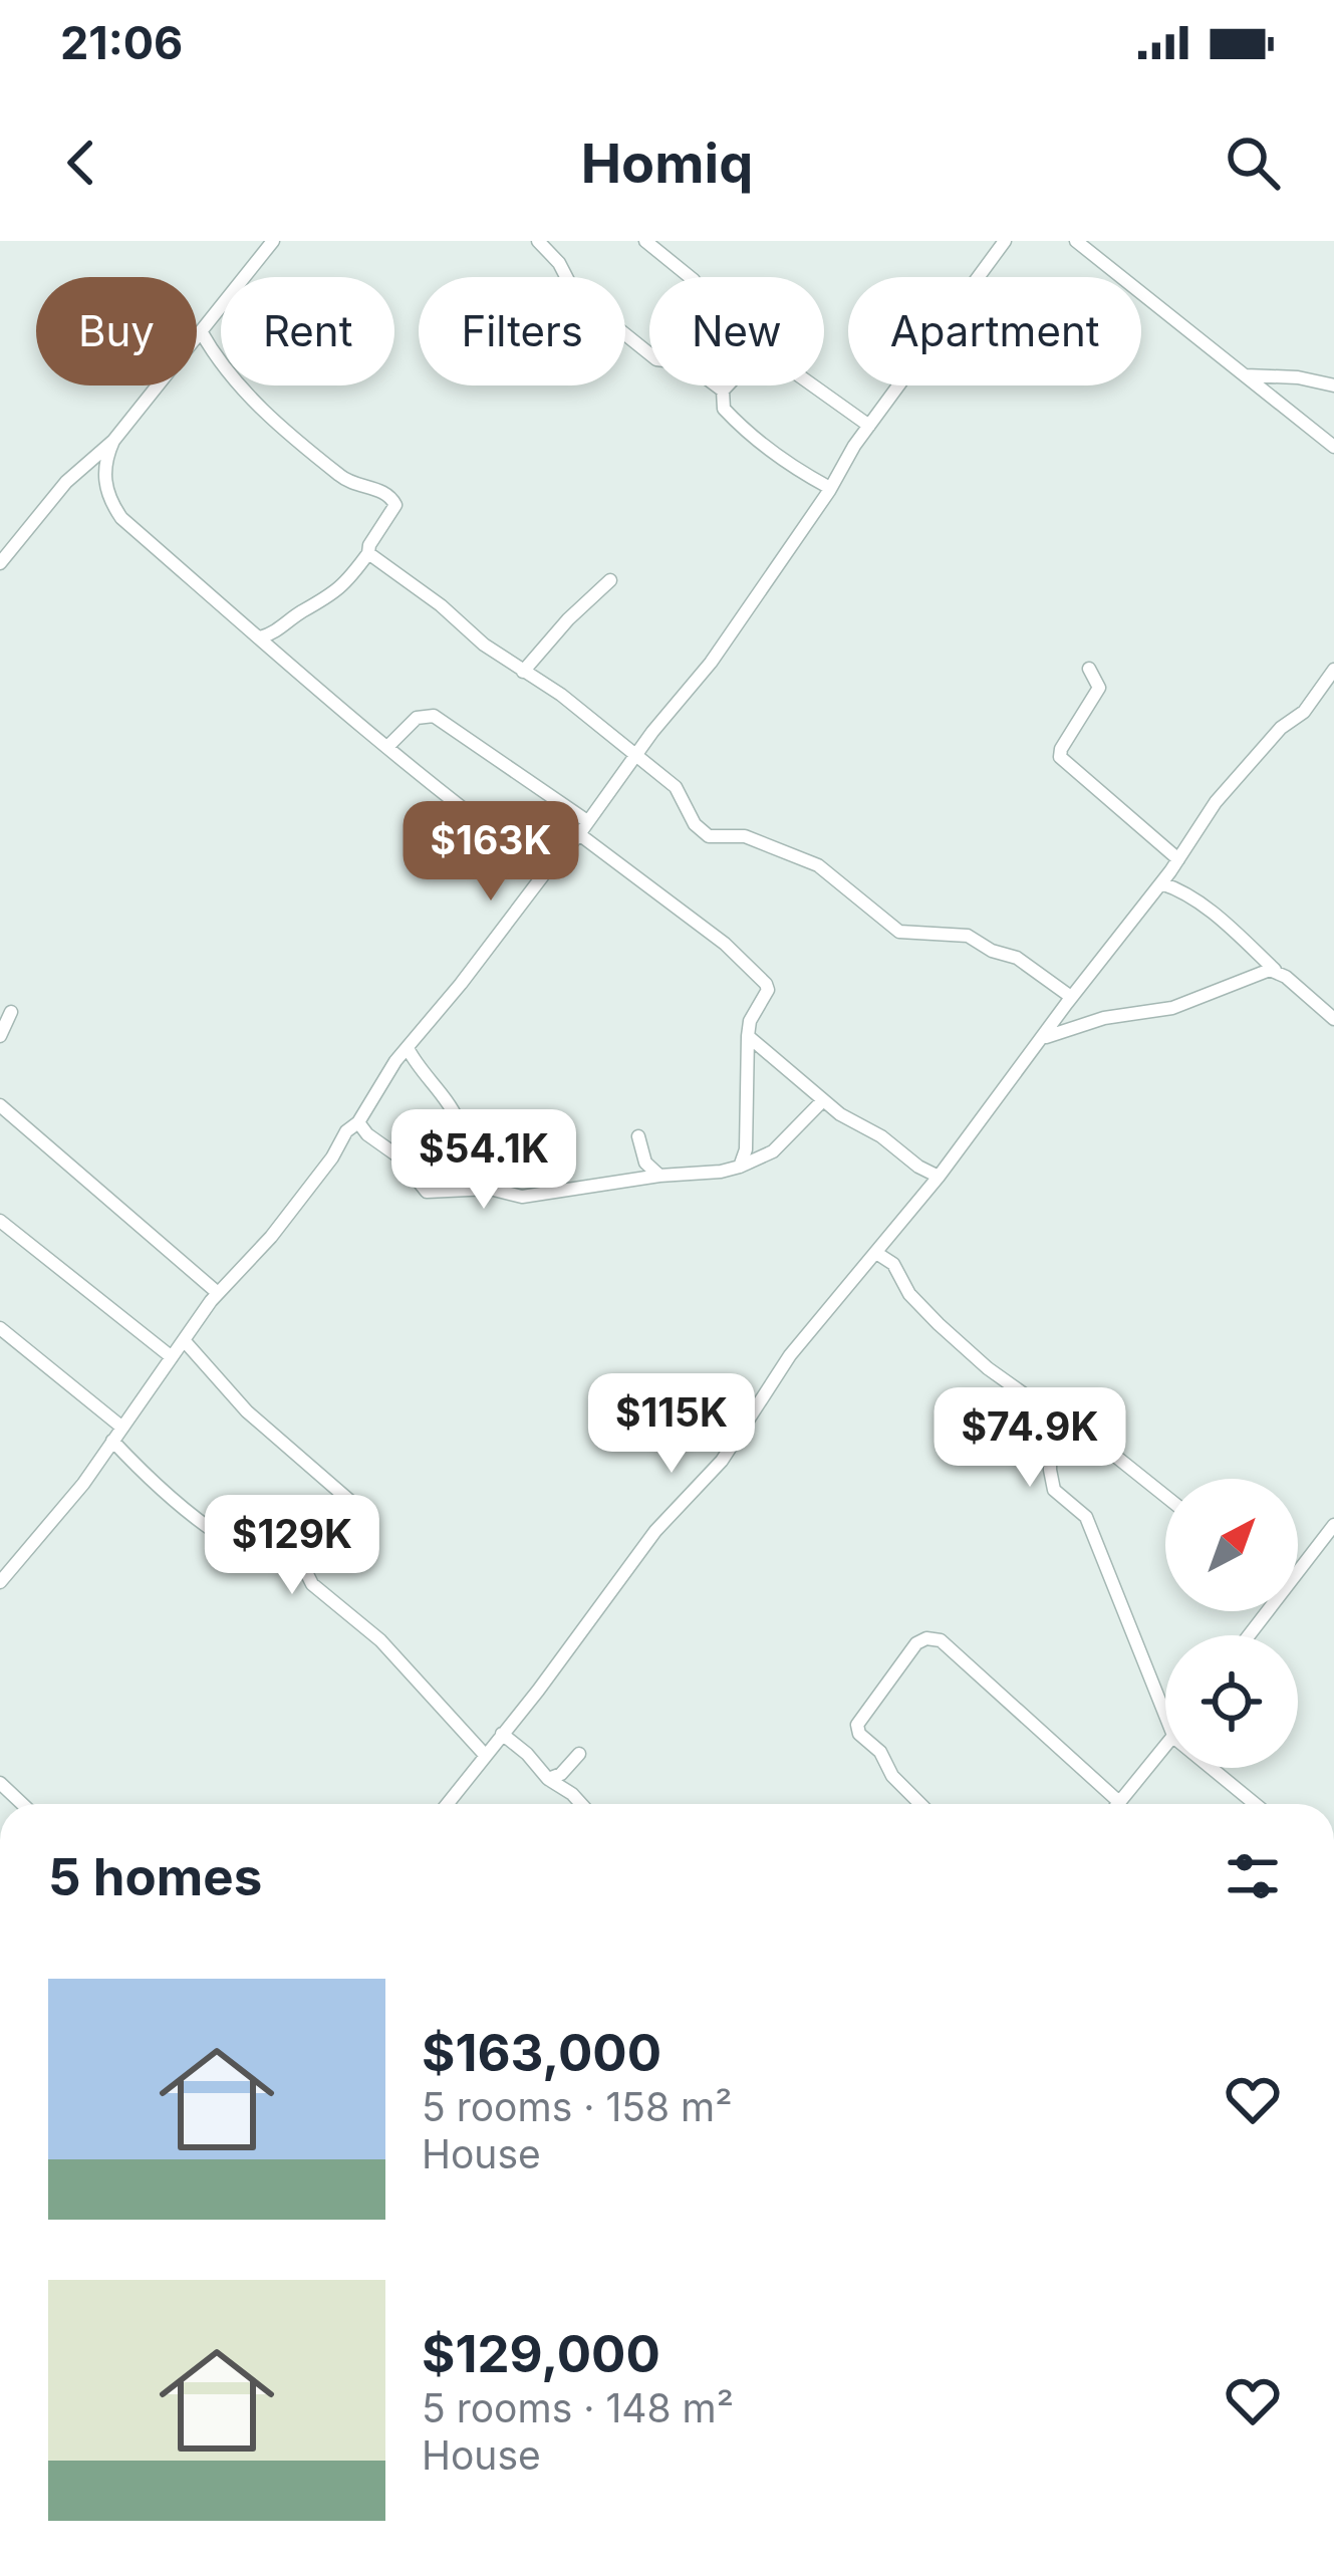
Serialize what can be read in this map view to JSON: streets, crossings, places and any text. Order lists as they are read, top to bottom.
{
  "north": "top right",
  "page": {
    "status": "21:06",
    "header": "Homiq",
    "chip": [
      "Buy",
      "Rent",
      "Filters",
      "New",
      "Apartment"
    ],
    "price": [
      "$163K",
      "$54.1K",
      "$115K",
      "$74.9K",
      "$129K"
    ],
    "heading": "5 homes",
    "list": [
      {
        "name": "$163,000",
        "note": "5 rooms · 158 m² · House"
      },
      {
        "name": "$129,000",
        "note": "5 rooms · 148 m² · House"
      }
    ]
  }
}
